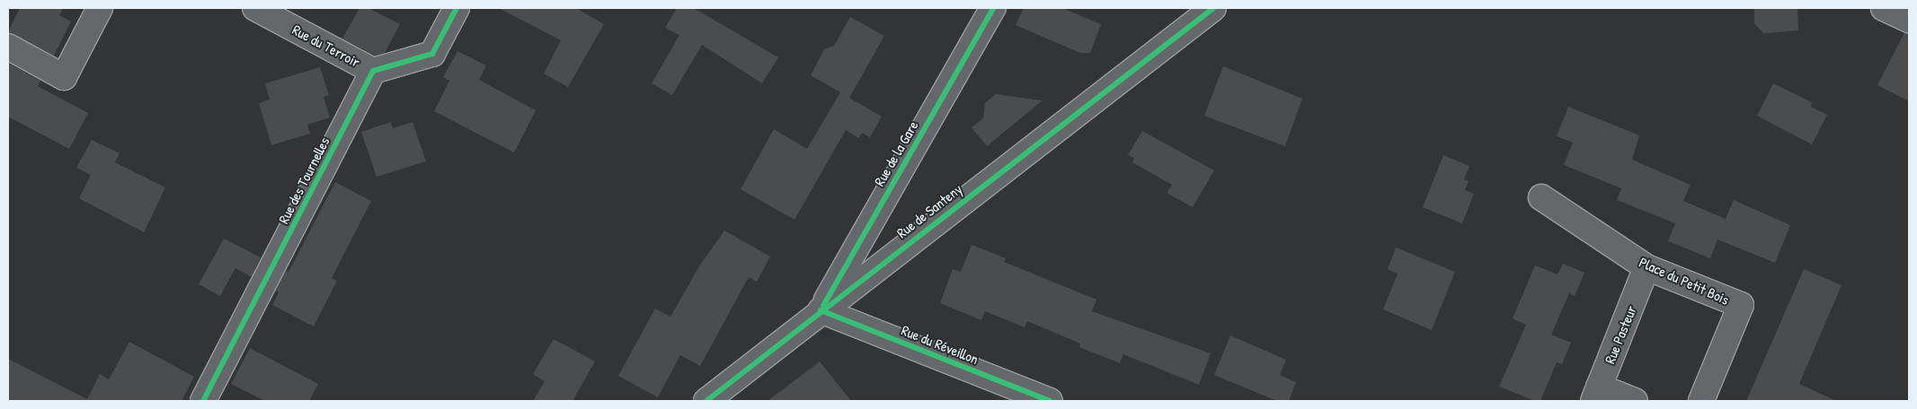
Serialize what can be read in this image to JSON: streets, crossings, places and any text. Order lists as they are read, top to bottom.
{
  "streets": {
    "street": [
      "Rue du Terroir",
      "Rue de la Gare",
      "Rue des Tournelles",
      "Rue de Santeny",
      "Place du Petit Bois",
      "Rue Pasteur",
      "Rue du Réveillon"
    ]
  },
  "crossings": [
    ["Rue du Terroir", "Rue des Tournelles"],
    ["Rue de la Gare", "Rue de Santeny"],
    ["Rue de la Gare", "Rue du Réveillon"],
    ["Rue de Santeny", "Rue du Réveillon"],
    ["Place du Petit Bois", "Rue Pasteur"]
  ]
}
